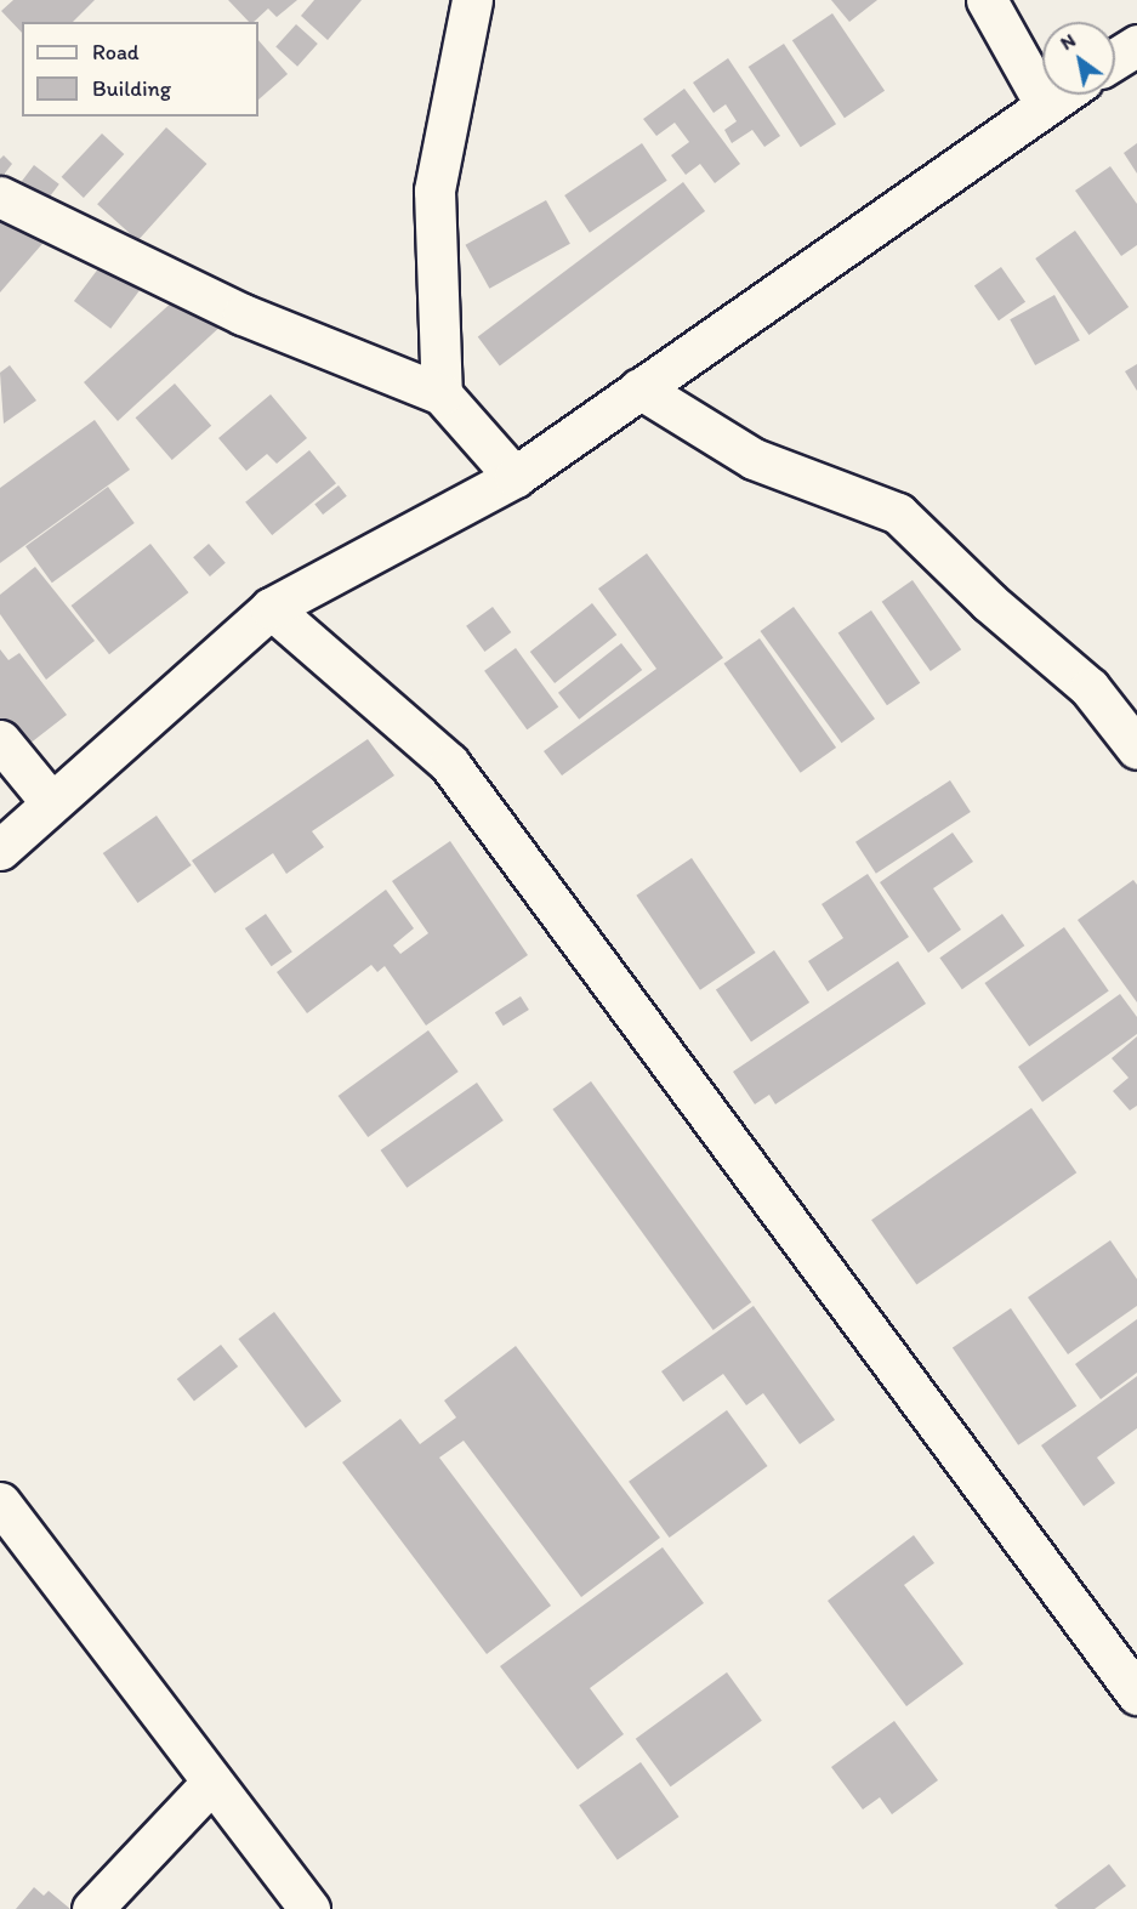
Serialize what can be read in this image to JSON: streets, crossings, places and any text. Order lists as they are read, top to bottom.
{
  "legend": ["Road", "Building"],
  "north": "top left"
}
